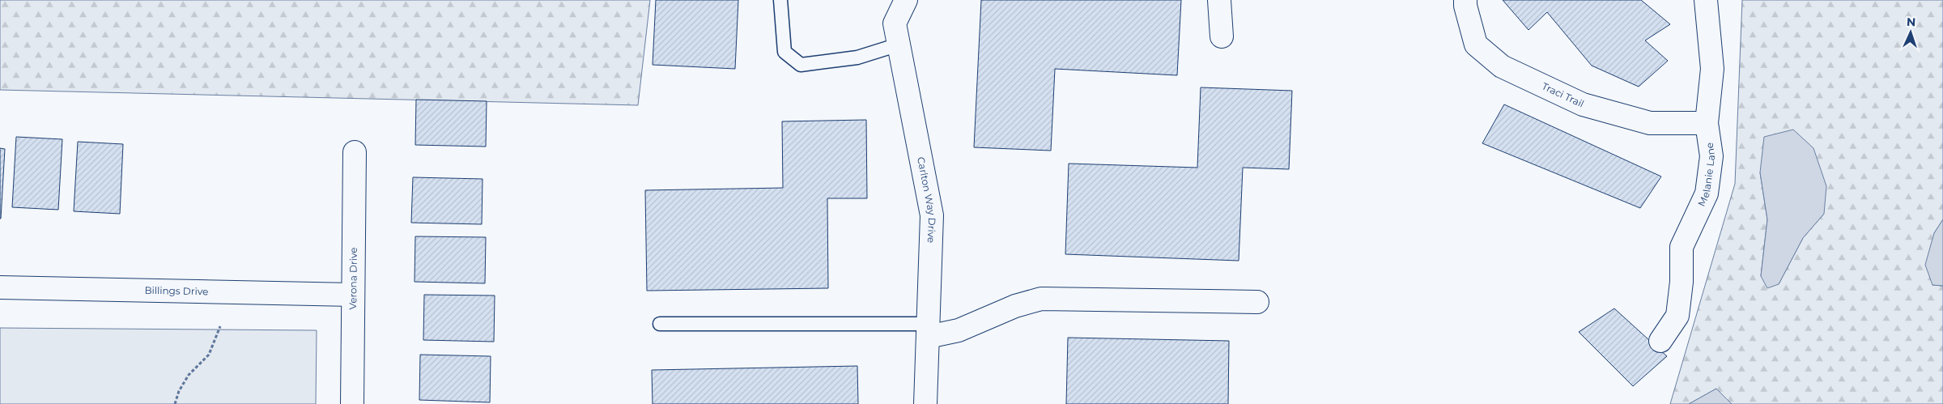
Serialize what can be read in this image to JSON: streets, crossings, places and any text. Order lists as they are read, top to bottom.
{
  "streets": {
    "street": [
      "Traci Trail",
      "Melanie Lane",
      "Carlton Way Drive",
      "Verona Drive",
      "Billings Drive"
    ]
  },
  "crossings": [
    ["Traci Trail", "Melanie Lane"],
    ["Verona Drive", "Billings Drive"]
  ],
  "north": "top"
}
